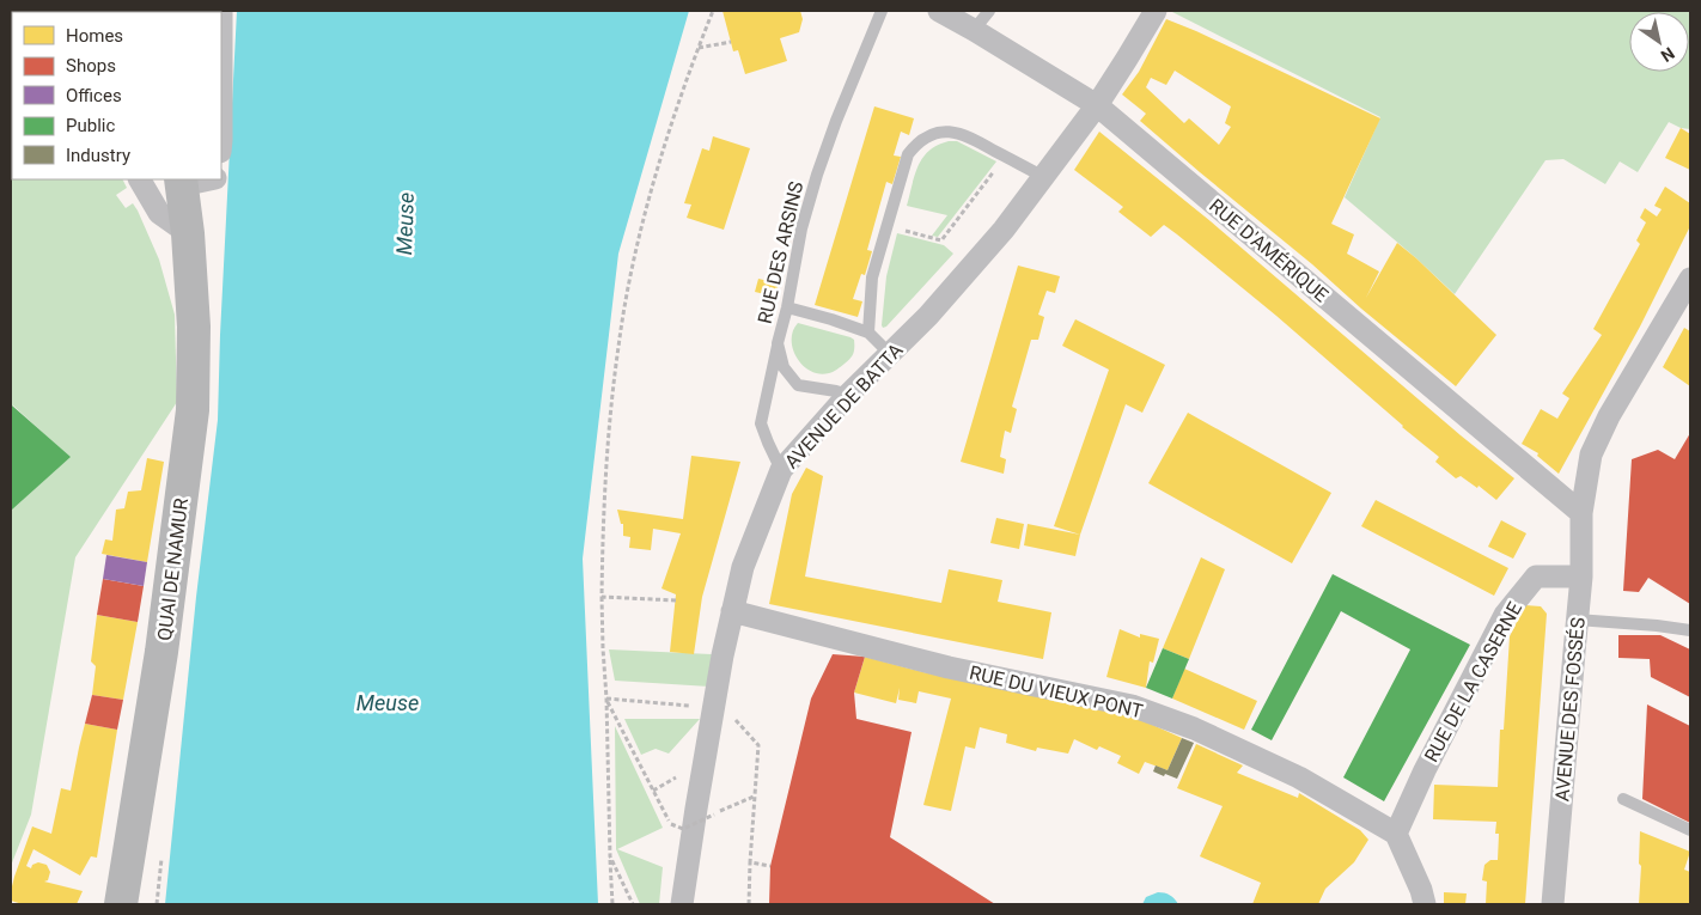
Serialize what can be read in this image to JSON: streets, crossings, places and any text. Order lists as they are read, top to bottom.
{
  "streets": {
    "main road": ["QUAI DE NAMUR"],
    "street": [
      "RUE D'AMÉRIQUE",
      "AVENUE DE BATTA",
      "RUE DE LA CASERNE",
      "RUE DU VIEUX PONT",
      "AVENUE DES FOSSÉS"
    ],
    "lane": ["RUE DES ARSINS"]
  },
  "crossings": [
    ["RUE D'AMÉRIQUE", "AVENUE DE BATTA"],
    ["RUE D'AMÉRIQUE", "AVENUE DES FOSSÉS"],
    ["RUE DES ARSINS", "AVENUE DE BATTA"],
    ["AVENUE DE BATTA", "RUE DU VIEUX PONT"],
    ["RUE DE LA CASERNE", "RUE DU VIEUX PONT"],
    ["RUE DE LA CASERNE", "AVENUE DES FOSSÉS"]
  ],
  "water": ["Meuse"],
  "legend": [
    "Homes",
    "Shops",
    "Offices",
    "Public",
    "Industry"
  ],
  "north": "bottom right"
}
